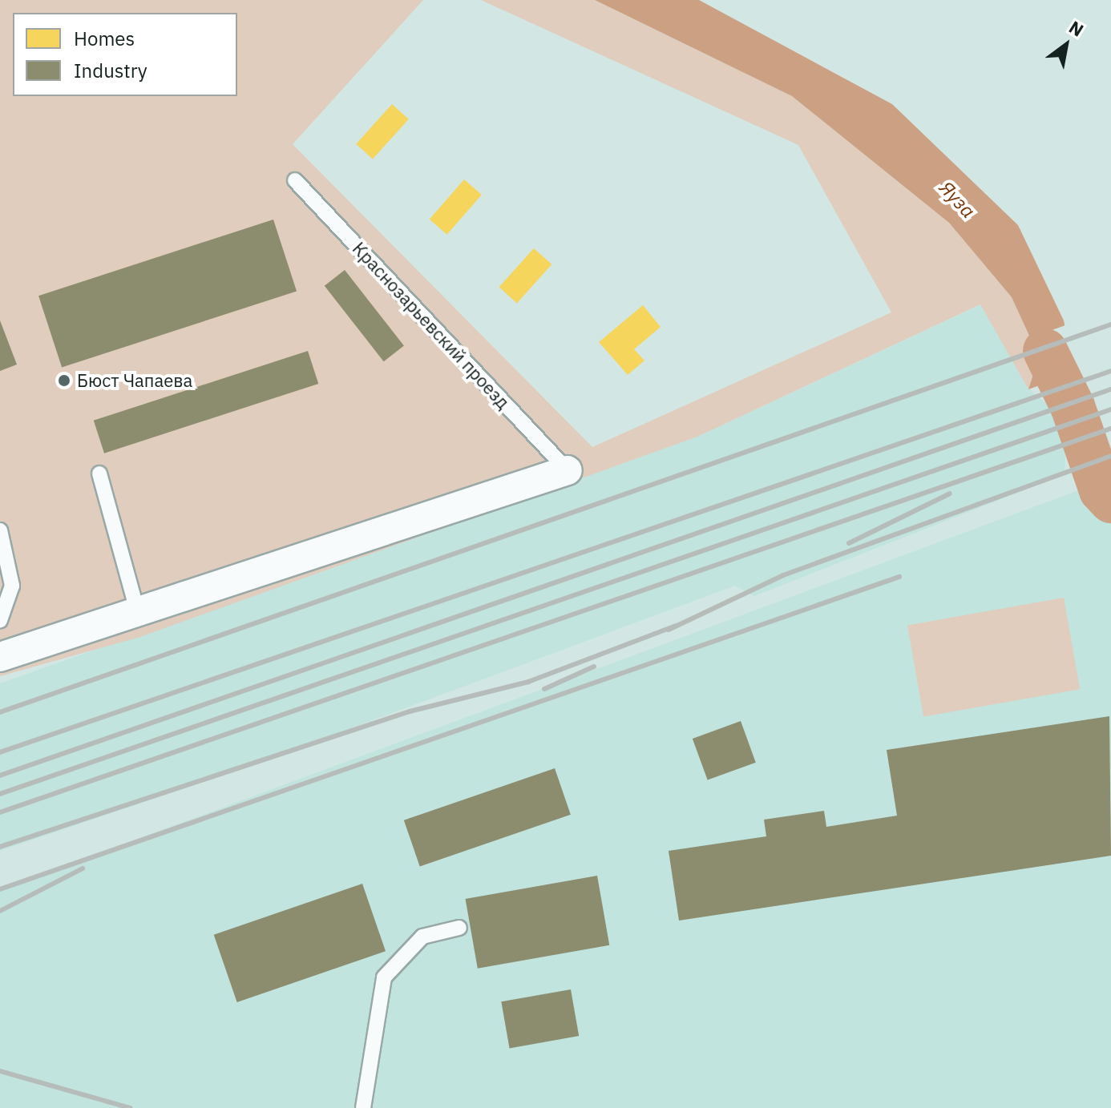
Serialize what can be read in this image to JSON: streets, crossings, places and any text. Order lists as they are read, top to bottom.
{
  "streets": {
    "lane": ["Краснозарьевский проезд"]
  },
  "water": ["Яуза"],
  "places": ["Бюст Чапаева"],
  "legend": ["Homes", "Industry"],
  "north": "top right"
}
